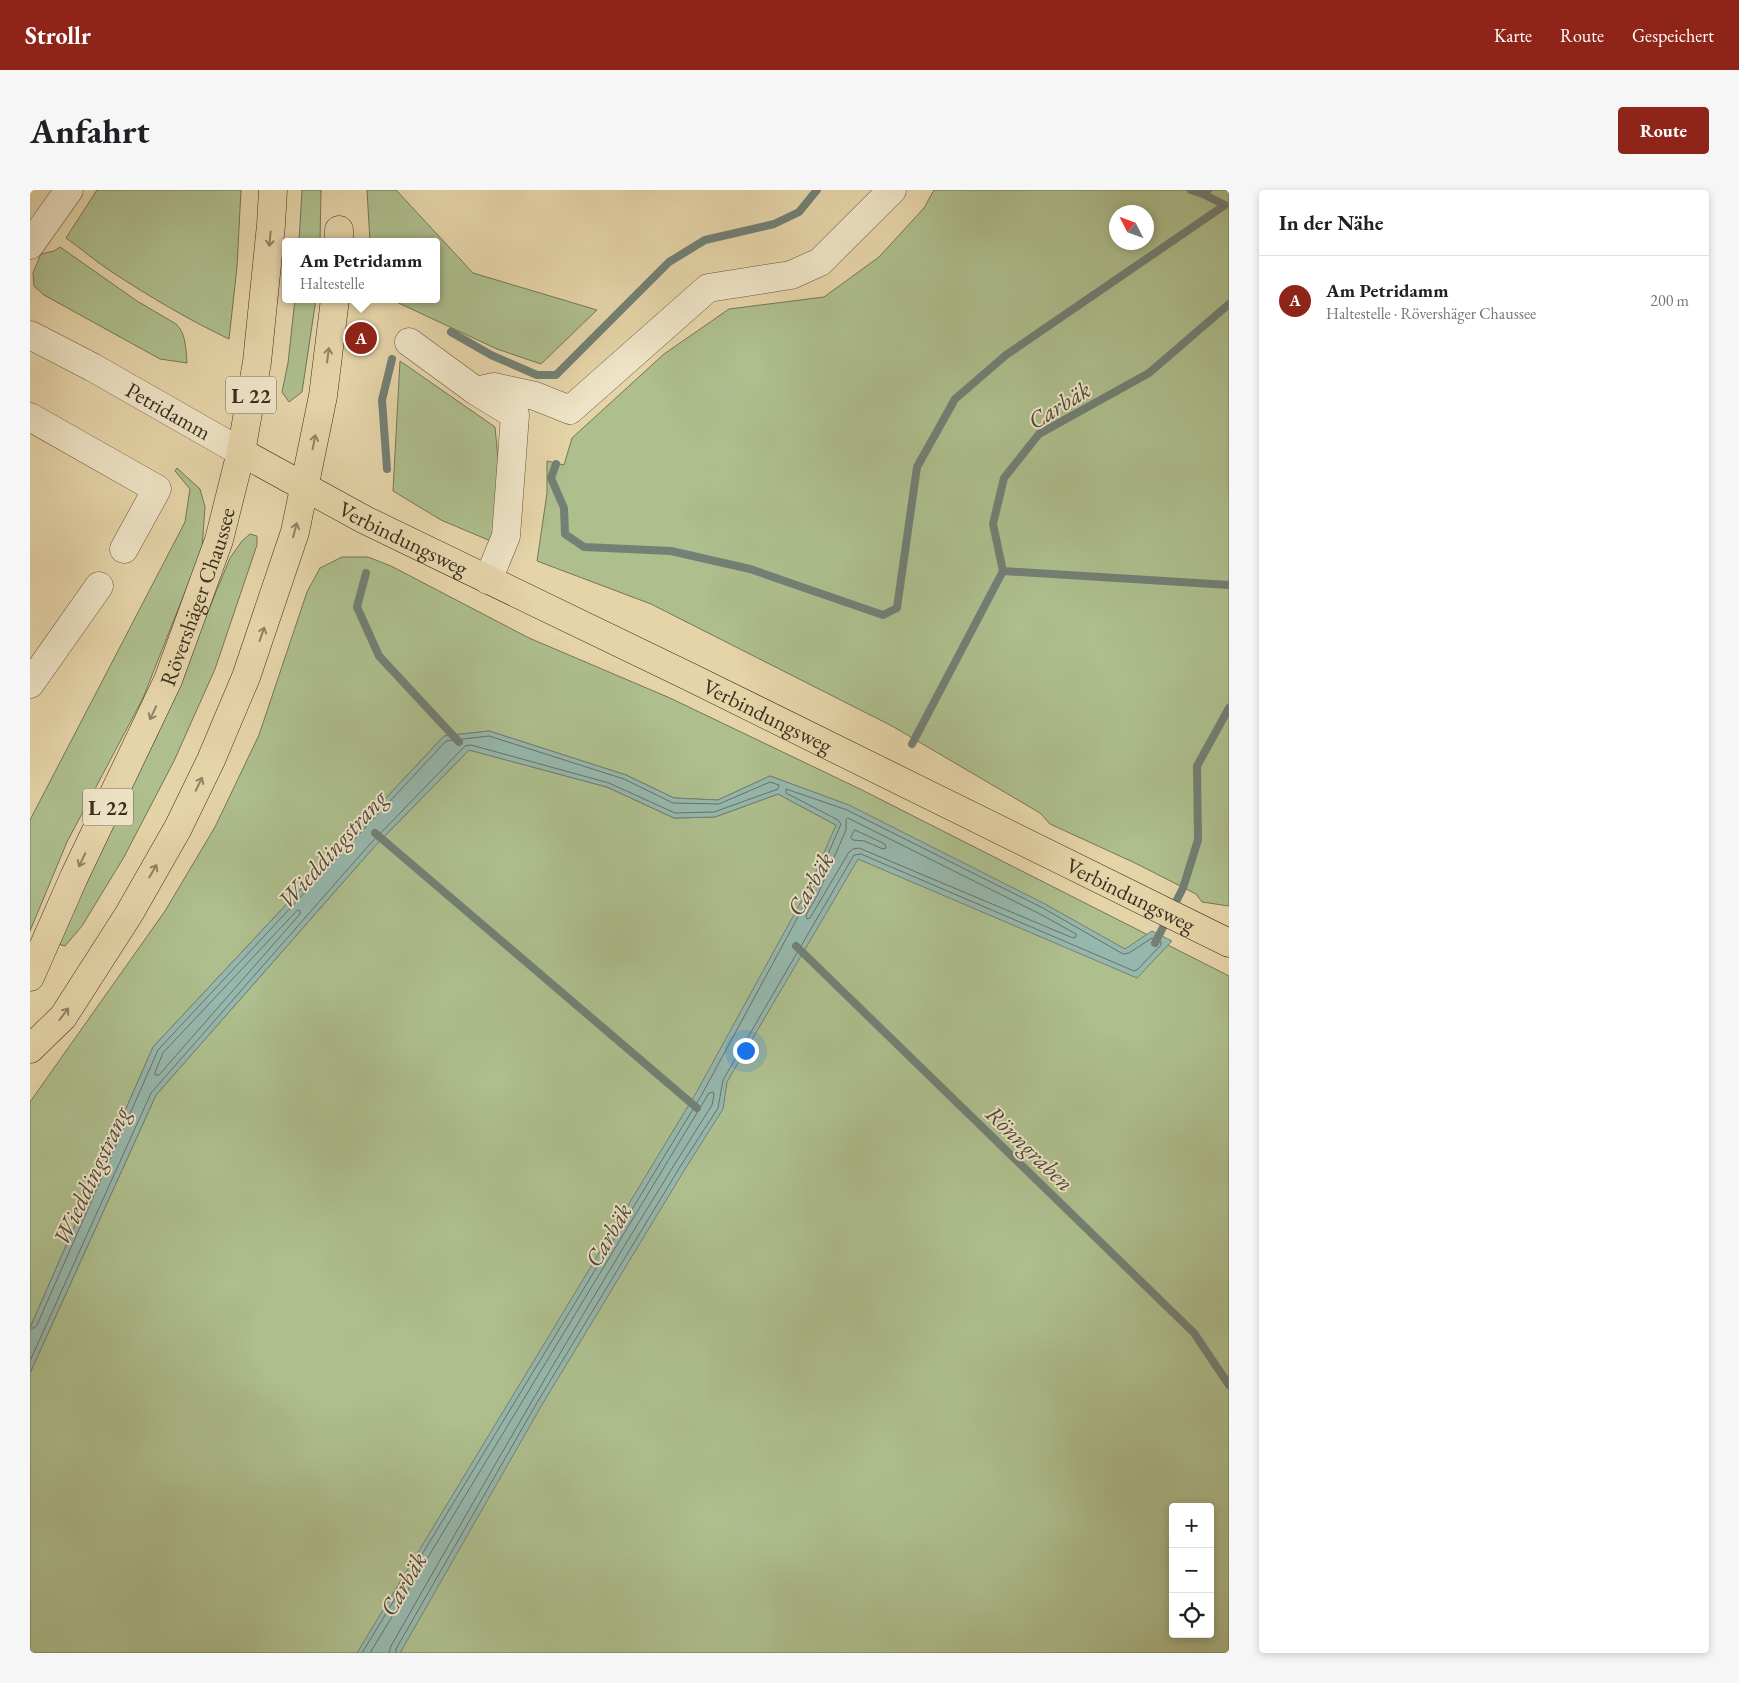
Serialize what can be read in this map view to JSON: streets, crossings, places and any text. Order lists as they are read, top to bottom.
{
  "streets": {
    "main road": [
      "L 22",
      "Petridamm",
      "Verbindungsweg",
      "Rövershäger Chaussee"
    ]
  },
  "crossings": [
    ["Petridamm", "Verbindungsweg"],
    ["Petridamm", "Rövershäger Chaussee"]
  ],
  "water": ["Carbäk", "Wieddingstrang", "Rönngraben"],
  "north": "top left",
  "page": {
    "header": "Strollr",
    "nav": ["Karte", "Route", "Gespeichert"],
    "buttons": "Route",
    "title": "Anfahrt",
    "heading": "In der Nähe",
    "popup": ["Am Petridamm", "Haltestelle"],
    "list": [
      {
        "mark": "A",
        "name": "Am Petridamm",
        "note": "Haltestelle · Rövershäger Chaussee",
        "value": "200 m"
      }
    ],
    "pins": "A",
    "map_buttons": ["+", "−"]
  }
}
